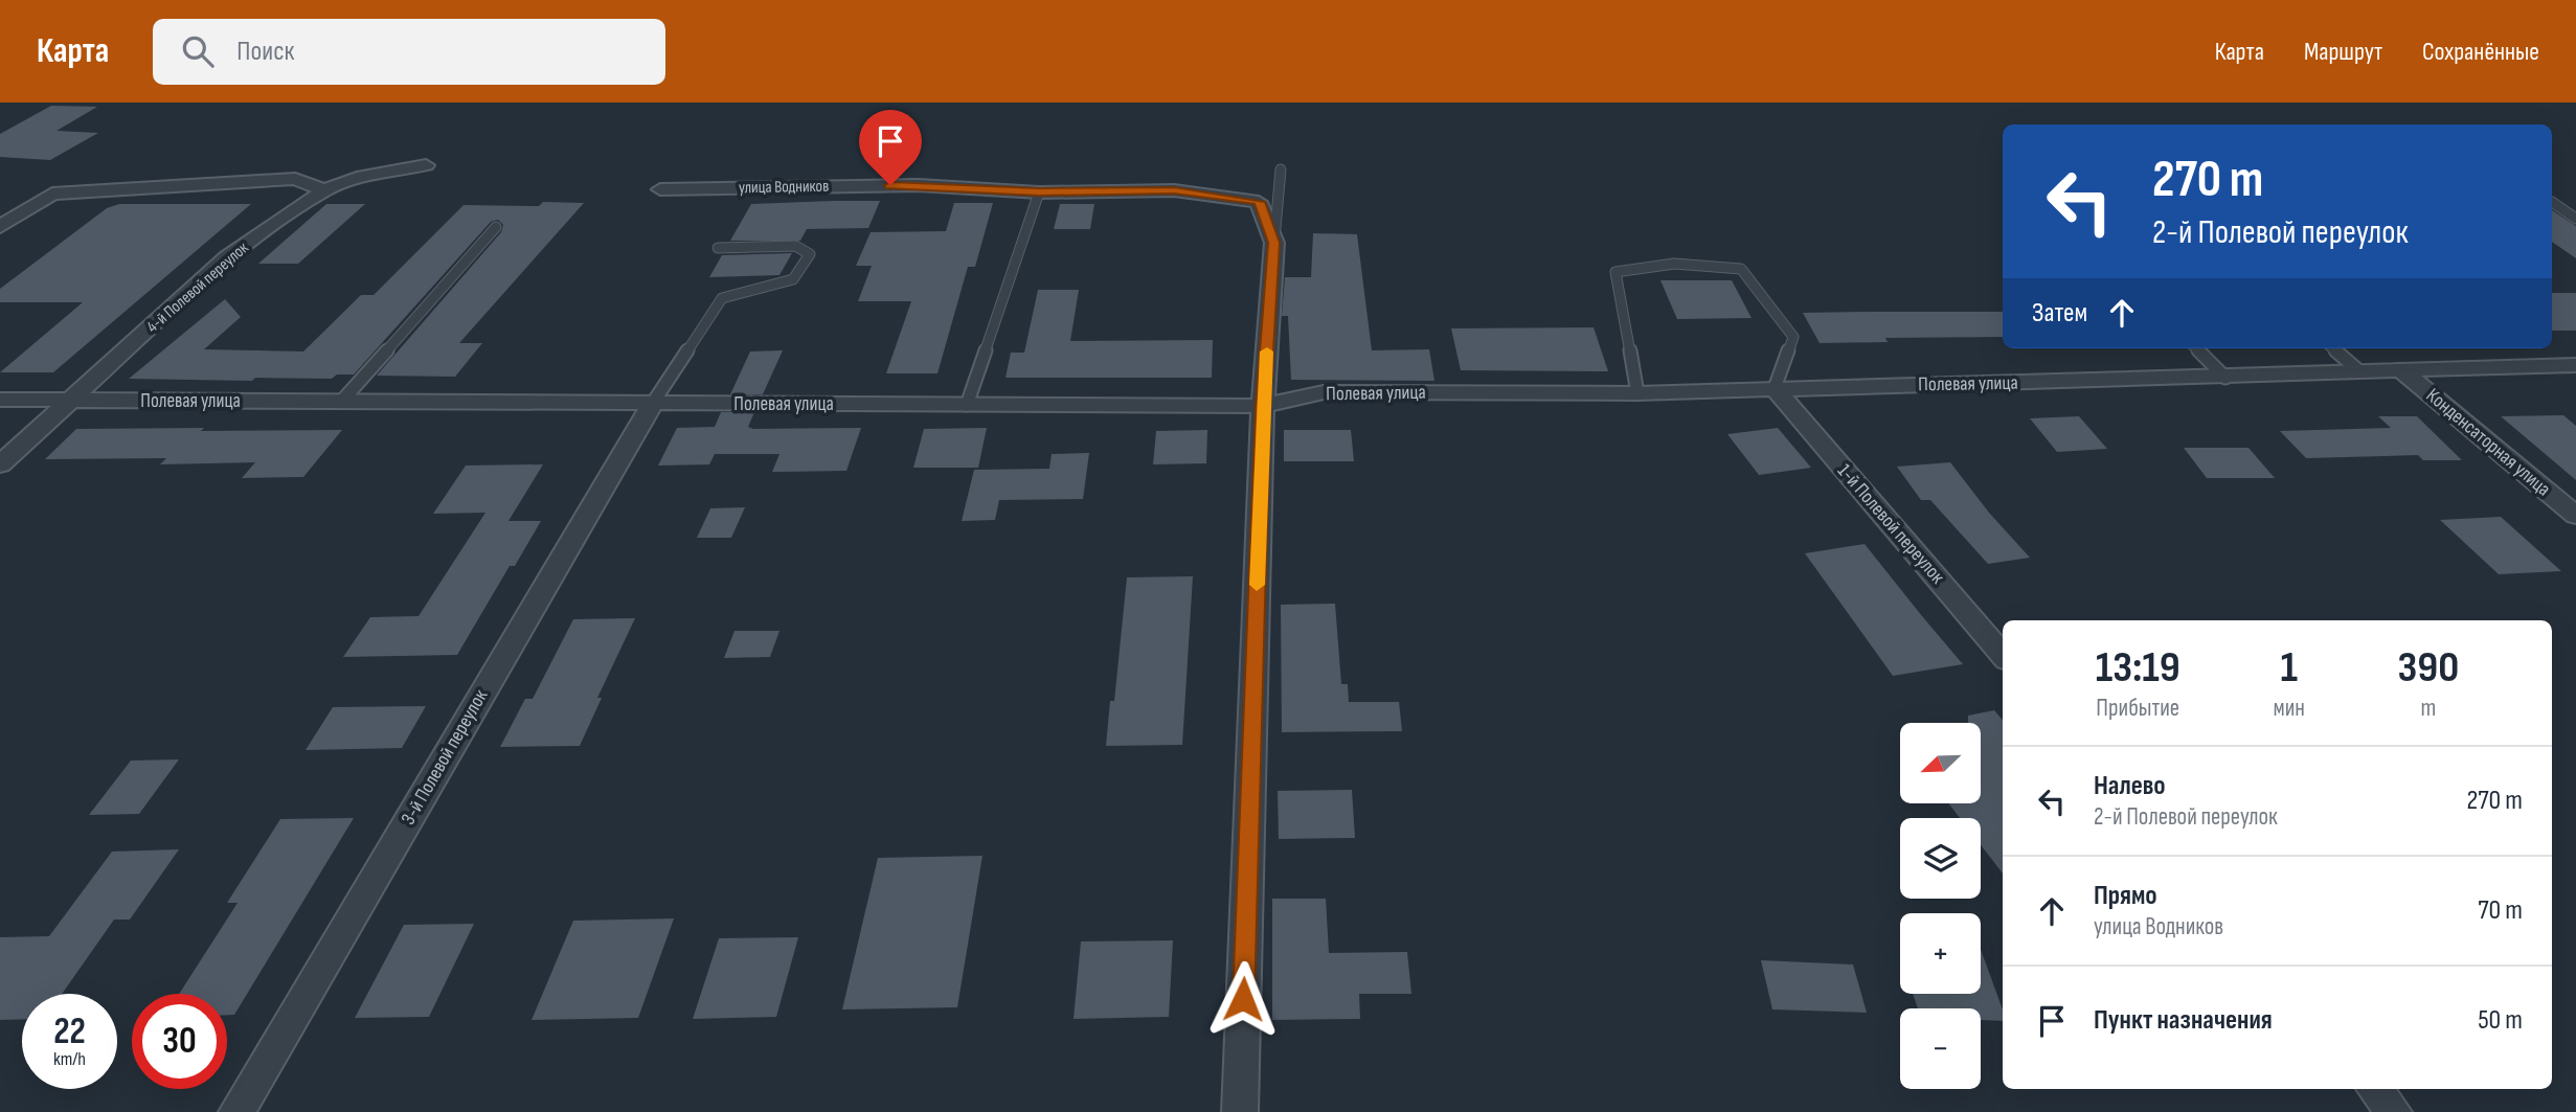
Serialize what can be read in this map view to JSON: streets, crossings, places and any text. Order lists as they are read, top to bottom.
{
  "streets": {
    "street": [
      "улица Водников",
      "4-й Полевой переулок",
      "Полевая улица",
      "Конденсаторная улица",
      "1-й Полевой переулок",
      "3-й Полевой переулок"
    ]
  },
  "crossings": [
    ["4-й Полевой переулок", "Полевая улица"],
    ["Полевая улица", "Конденсаторная улица"],
    ["Полевая улица", "1-й Полевой переулок"],
    ["Полевая улица", "3-й Полевой переулок"]
  ],
  "north": "bottom left",
  "page": {
    "header": "Карта",
    "search": "Поиск",
    "nav": ["Карта", "Маршрут", "Сохранённые"],
    "turn": ["270 m", "2-й Полевой переулок"],
    "then": "Затем",
    "eta": [
      "13:19",
      "Прибытие",
      "1",
      "мин",
      "390",
      "m"
    ],
    "map_buttons": ["+", "−"],
    "list": [
      {
        "name": "Налево",
        "note": "2-й Полевой переулок",
        "value": "270 m"
      },
      {
        "name": "Прямо",
        "note": "улица Водников",
        "value": "70 m"
      },
      {
        "name": "Пункт назначения",
        "value": "50 m"
      }
    ],
    "speed": "22 km/h",
    "limit": "30"
  }
}
